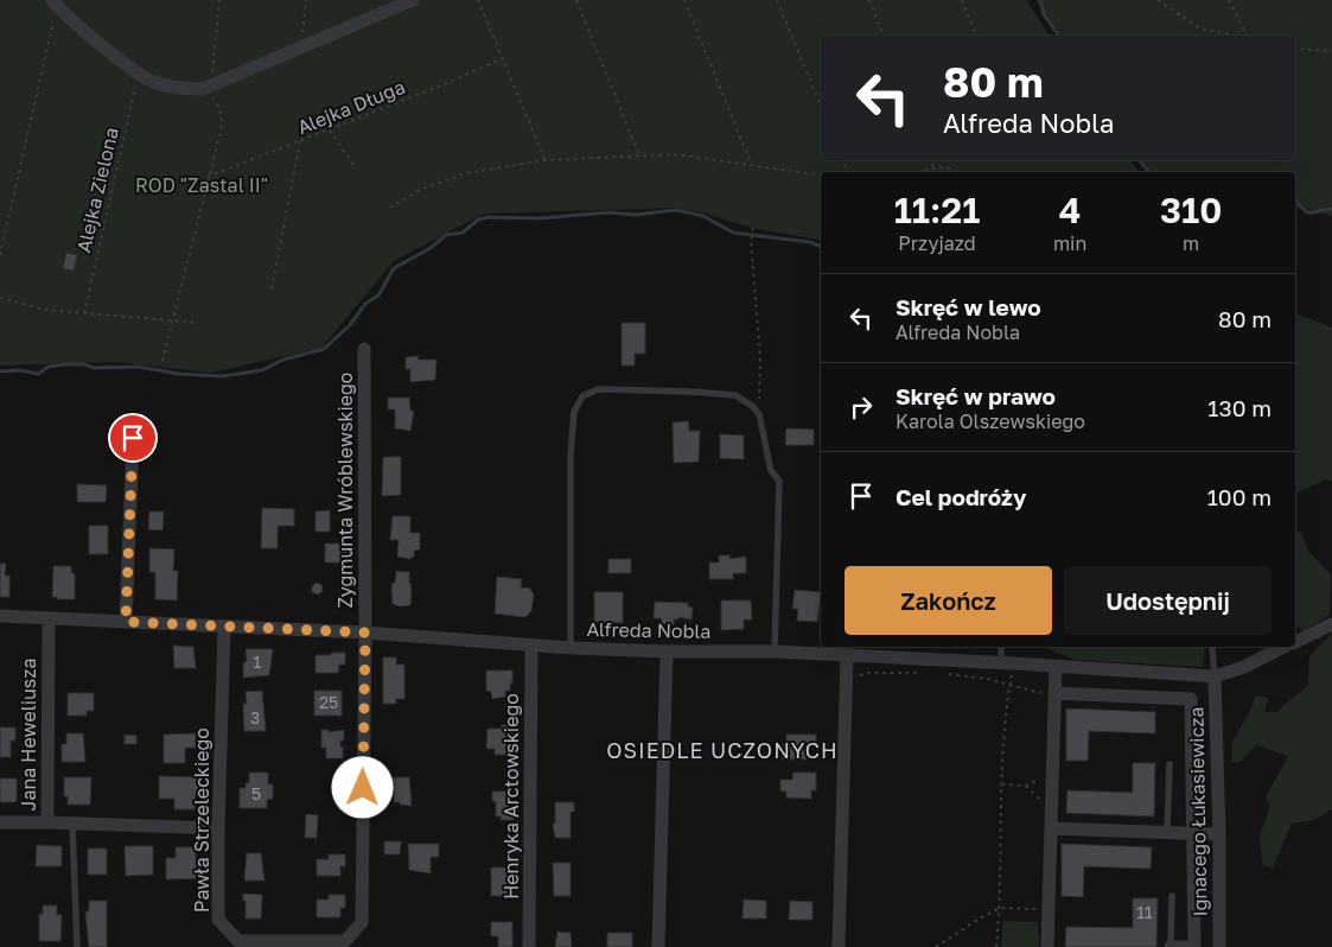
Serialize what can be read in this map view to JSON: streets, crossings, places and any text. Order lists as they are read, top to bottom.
{
  "streets": {
    "street": [
      "Zygmunta Wróblewskiego",
      "Alfreda Nobla",
      "Jana Heweliusza",
      "Henryka Arctowskiego",
      "Ignacego Łukasiewicza",
      "Pawła Strzeleckiego"
    ],
    "path": ["Alejka Długa", "Alejka Zielona"]
  },
  "crossings": [
    ["Zygmunta Wróblewskiego", "Alfreda Nobla"],
    ["Zygmunta Wróblewskiego", "Pawła Strzeleckiego"],
    ["Alfreda Nobla", "Jana Heweliusza"],
    ["Alfreda Nobla", "Henryka Arctowskiego"],
    ["Alfreda Nobla", "Ignacego Łukasiewicza"],
    ["Alfreda Nobla", "Pawła Strzeleckiego"],
    ["Jana Heweliusza", "Pawła Strzeleckiego"]
  ],
  "districts": ["OSIEDLE UCZONYCH"],
  "parks": ["ROD \"Zastal II\""],
  "house_numbers": [
    "1",
    "25",
    "3",
    "5",
    "11"
  ],
  "page": {
    "turn": ["80 m", "Alfreda Nobla"],
    "eta": [
      "11:21",
      "Przyjazd",
      "4",
      "min",
      "310",
      "m"
    ],
    "list": [
      {
        "name": "Skręć w lewo",
        "note": "Alfreda Nobla",
        "value": "80 m"
      },
      {
        "name": "Skręć w prawo",
        "note": "Karola Olszewskiego",
        "value": "130 m"
      },
      {
        "name": "Cel podróży",
        "value": "100 m"
      }
    ],
    "buttons": ["Zakończ", "Udostępnij"]
  }
}
